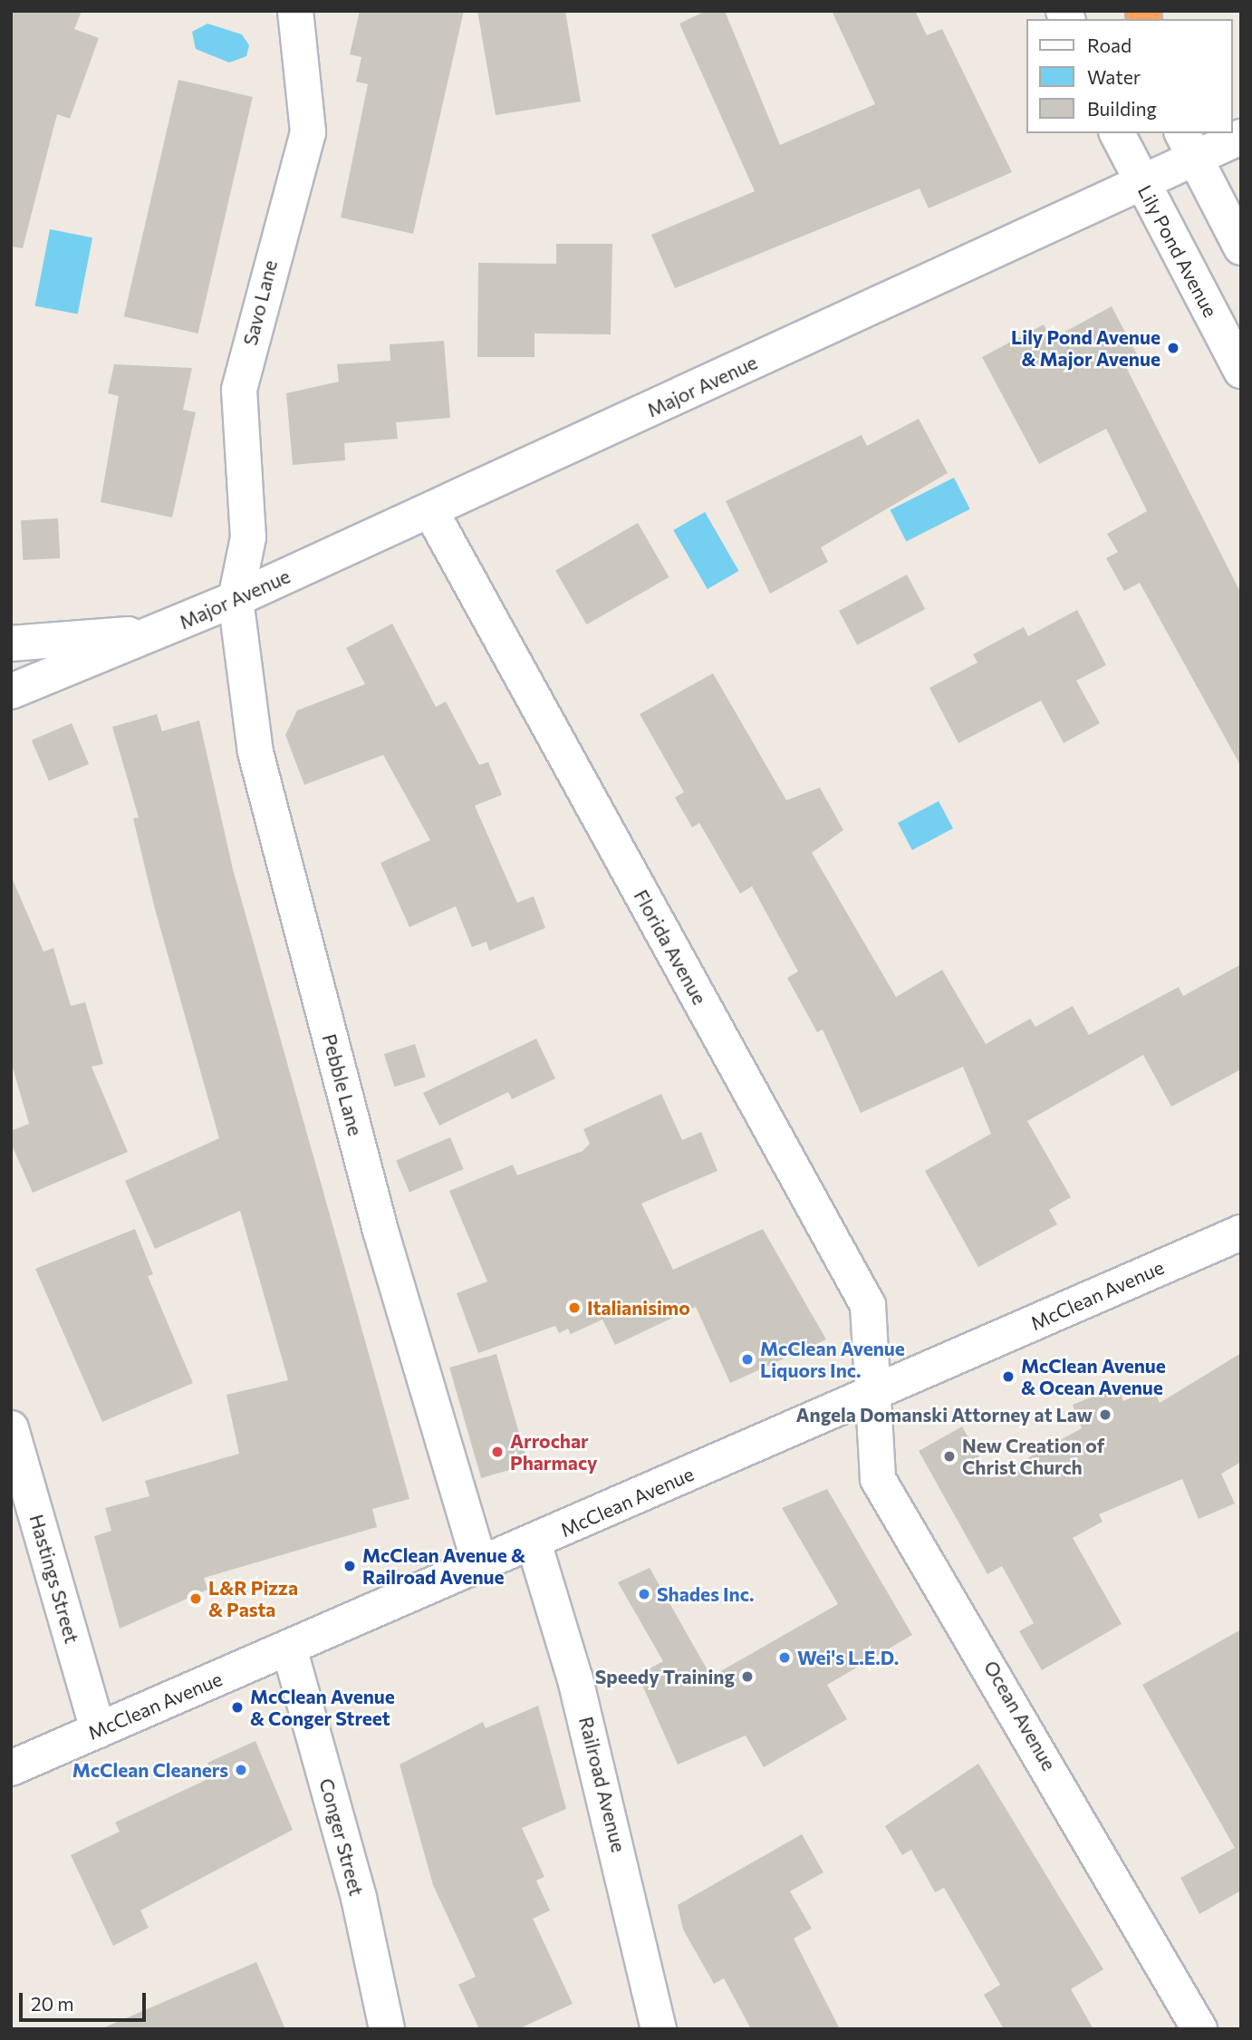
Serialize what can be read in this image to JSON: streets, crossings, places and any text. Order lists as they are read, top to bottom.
{
  "streets": {
    "street": [
      "Lily Pond Avenue",
      "Savo Lane",
      "Major Avenue",
      "Florida Avenue",
      "Pebble Lane",
      "McClean Avenue",
      "Hastings Street",
      "Ocean Avenue",
      "Railroad Avenue",
      "Conger Street"
    ]
  },
  "crossings": [
    ["Lily Pond Avenue", "Major Avenue"],
    ["Savo Lane", "Major Avenue"],
    ["Savo Lane", "Pebble Lane"],
    ["Major Avenue", "Florida Avenue"],
    ["Major Avenue", "Pebble Lane"],
    ["Florida Avenue", "McClean Avenue"],
    ["Florida Avenue", "Ocean Avenue"],
    ["Pebble Lane", "McClean Avenue"],
    ["McClean Avenue", "Hastings Street"],
    ["McClean Avenue", "Ocean Avenue"],
    ["McClean Avenue", "Railroad Avenue"],
    ["McClean Avenue", "Conger Street"]
  ],
  "places": [
    "Lily Pond Avenue & Major Avenue",
    "Italianisimo",
    "McClean Avenue Liquors Inc.",
    "McClean Avenue & Ocean Avenue",
    "Angela Domanski Attorney at Law",
    "Arrochar Pharmacy",
    "New Creation of Christ Church",
    "McClean Avenue & Railroad Avenue",
    "Shades Inc.",
    "L&R Pizza & Pasta",
    "Wei's L.E.D.",
    "Speedy Training",
    "McClean Avenue & Conger Street",
    "McClean Cleaners"
  ],
  "legend": ["Road", "Water", "Building"],
  "scale_bar": "20 m"
}
